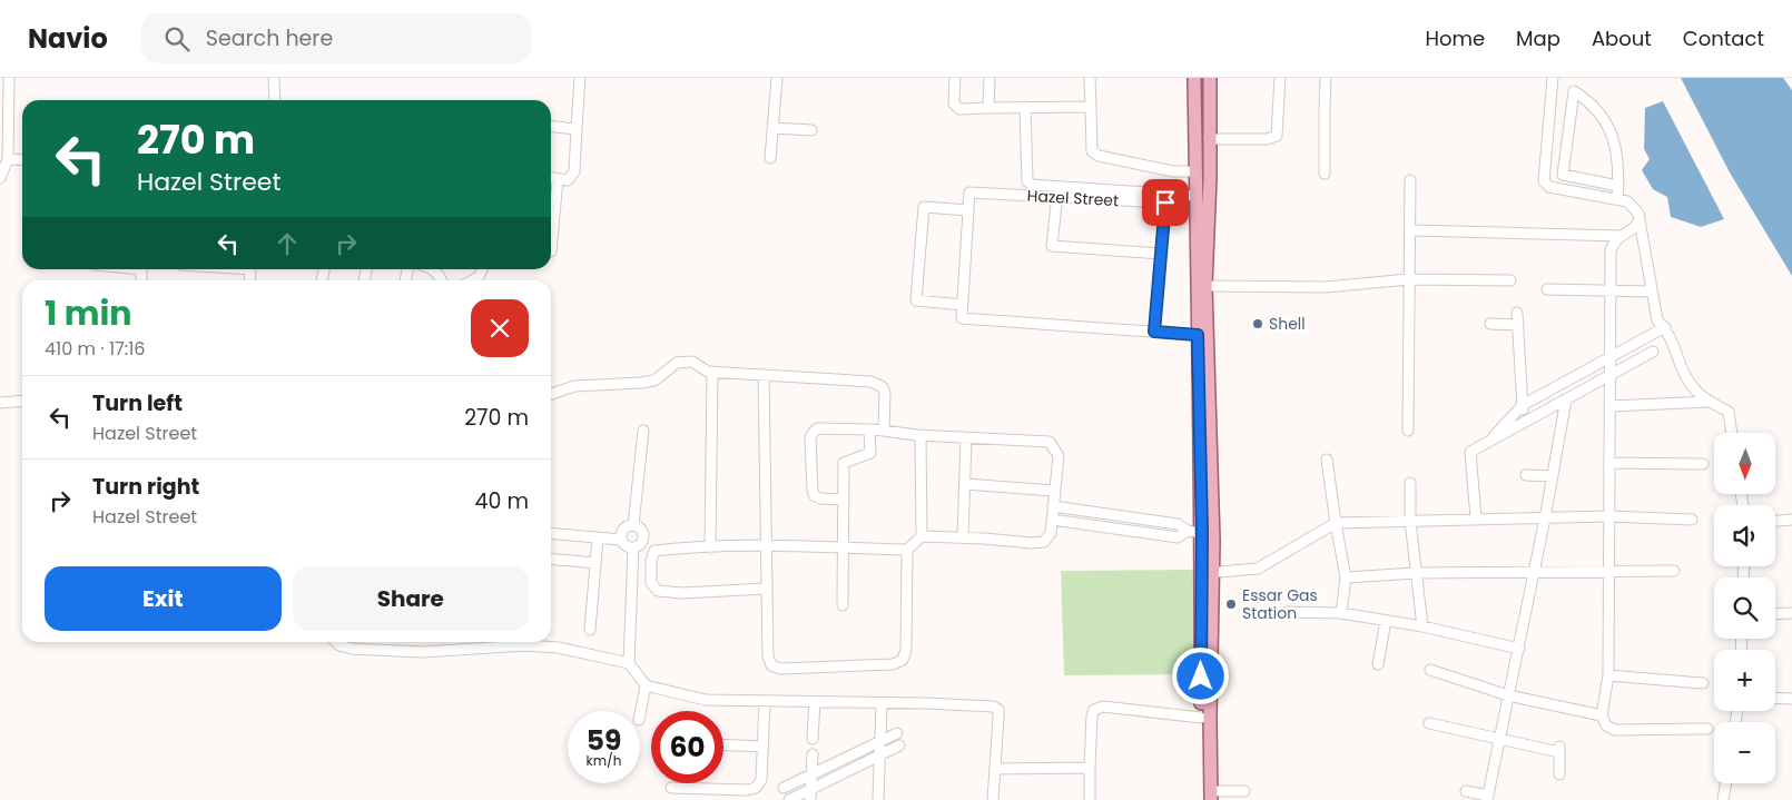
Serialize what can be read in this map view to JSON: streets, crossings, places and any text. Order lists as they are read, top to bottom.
{
  "streets": {
    "street": ["Hazel Street"]
  },
  "places": ["Shell", "Essar Gas Station"],
  "north": "bottom",
  "page": {
    "header": "Navio",
    "search": "Search here",
    "nav": [
      "Home",
      "Map",
      "About",
      "Contact"
    ],
    "turn": ["270 m", "Hazel Street"],
    "heading": ["1 min", "410 m · 17:16"],
    "list": [
      {
        "name": "Turn left",
        "note": "Hazel Street",
        "value": "270 m"
      },
      {
        "name": "Turn right",
        "note": "Hazel Street",
        "value": "40 m"
      }
    ],
    "map_buttons": ["+", "−"],
    "buttons": ["Exit", "Share"],
    "speed": "59 km/h",
    "limit": "60"
  }
}
